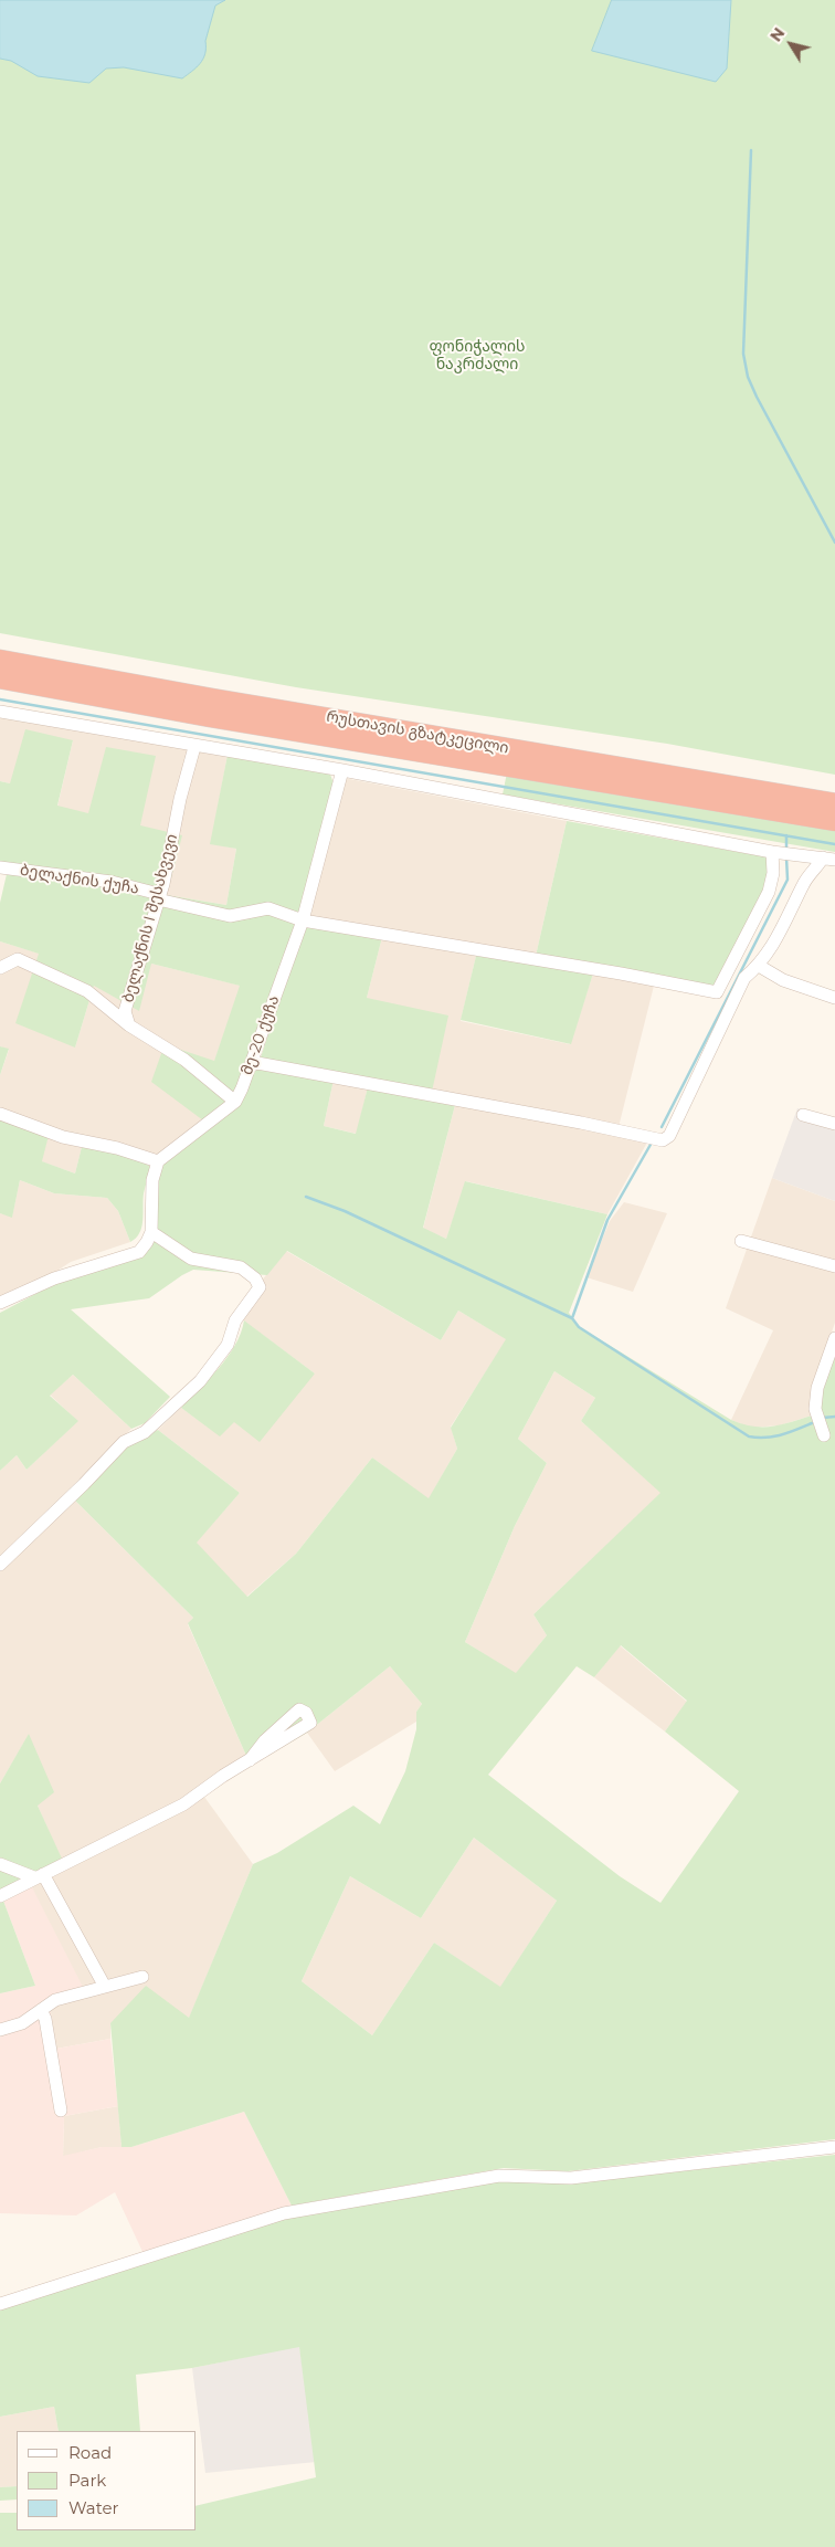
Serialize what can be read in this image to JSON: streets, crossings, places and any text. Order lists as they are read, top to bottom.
{
  "streets": {
    "highway": ["რუსთავის გზატკეცილი"],
    "street": ["ბელაქნის ქუჩა", "ბელაქნის I შესახვევი", "მე-20 ქუჩა"]
  },
  "crossings": [
    ["ბელაქნის ქუჩა", "ბელაქნის I შესახვევი"],
    ["ბელაქნის ქუჩა", "მე-20 ქუჩა"]
  ],
  "parks": ["ფონიჭალის ნაკრძალი"],
  "legend": ["Road", "Park", "Water"],
  "north": "top left"
}
